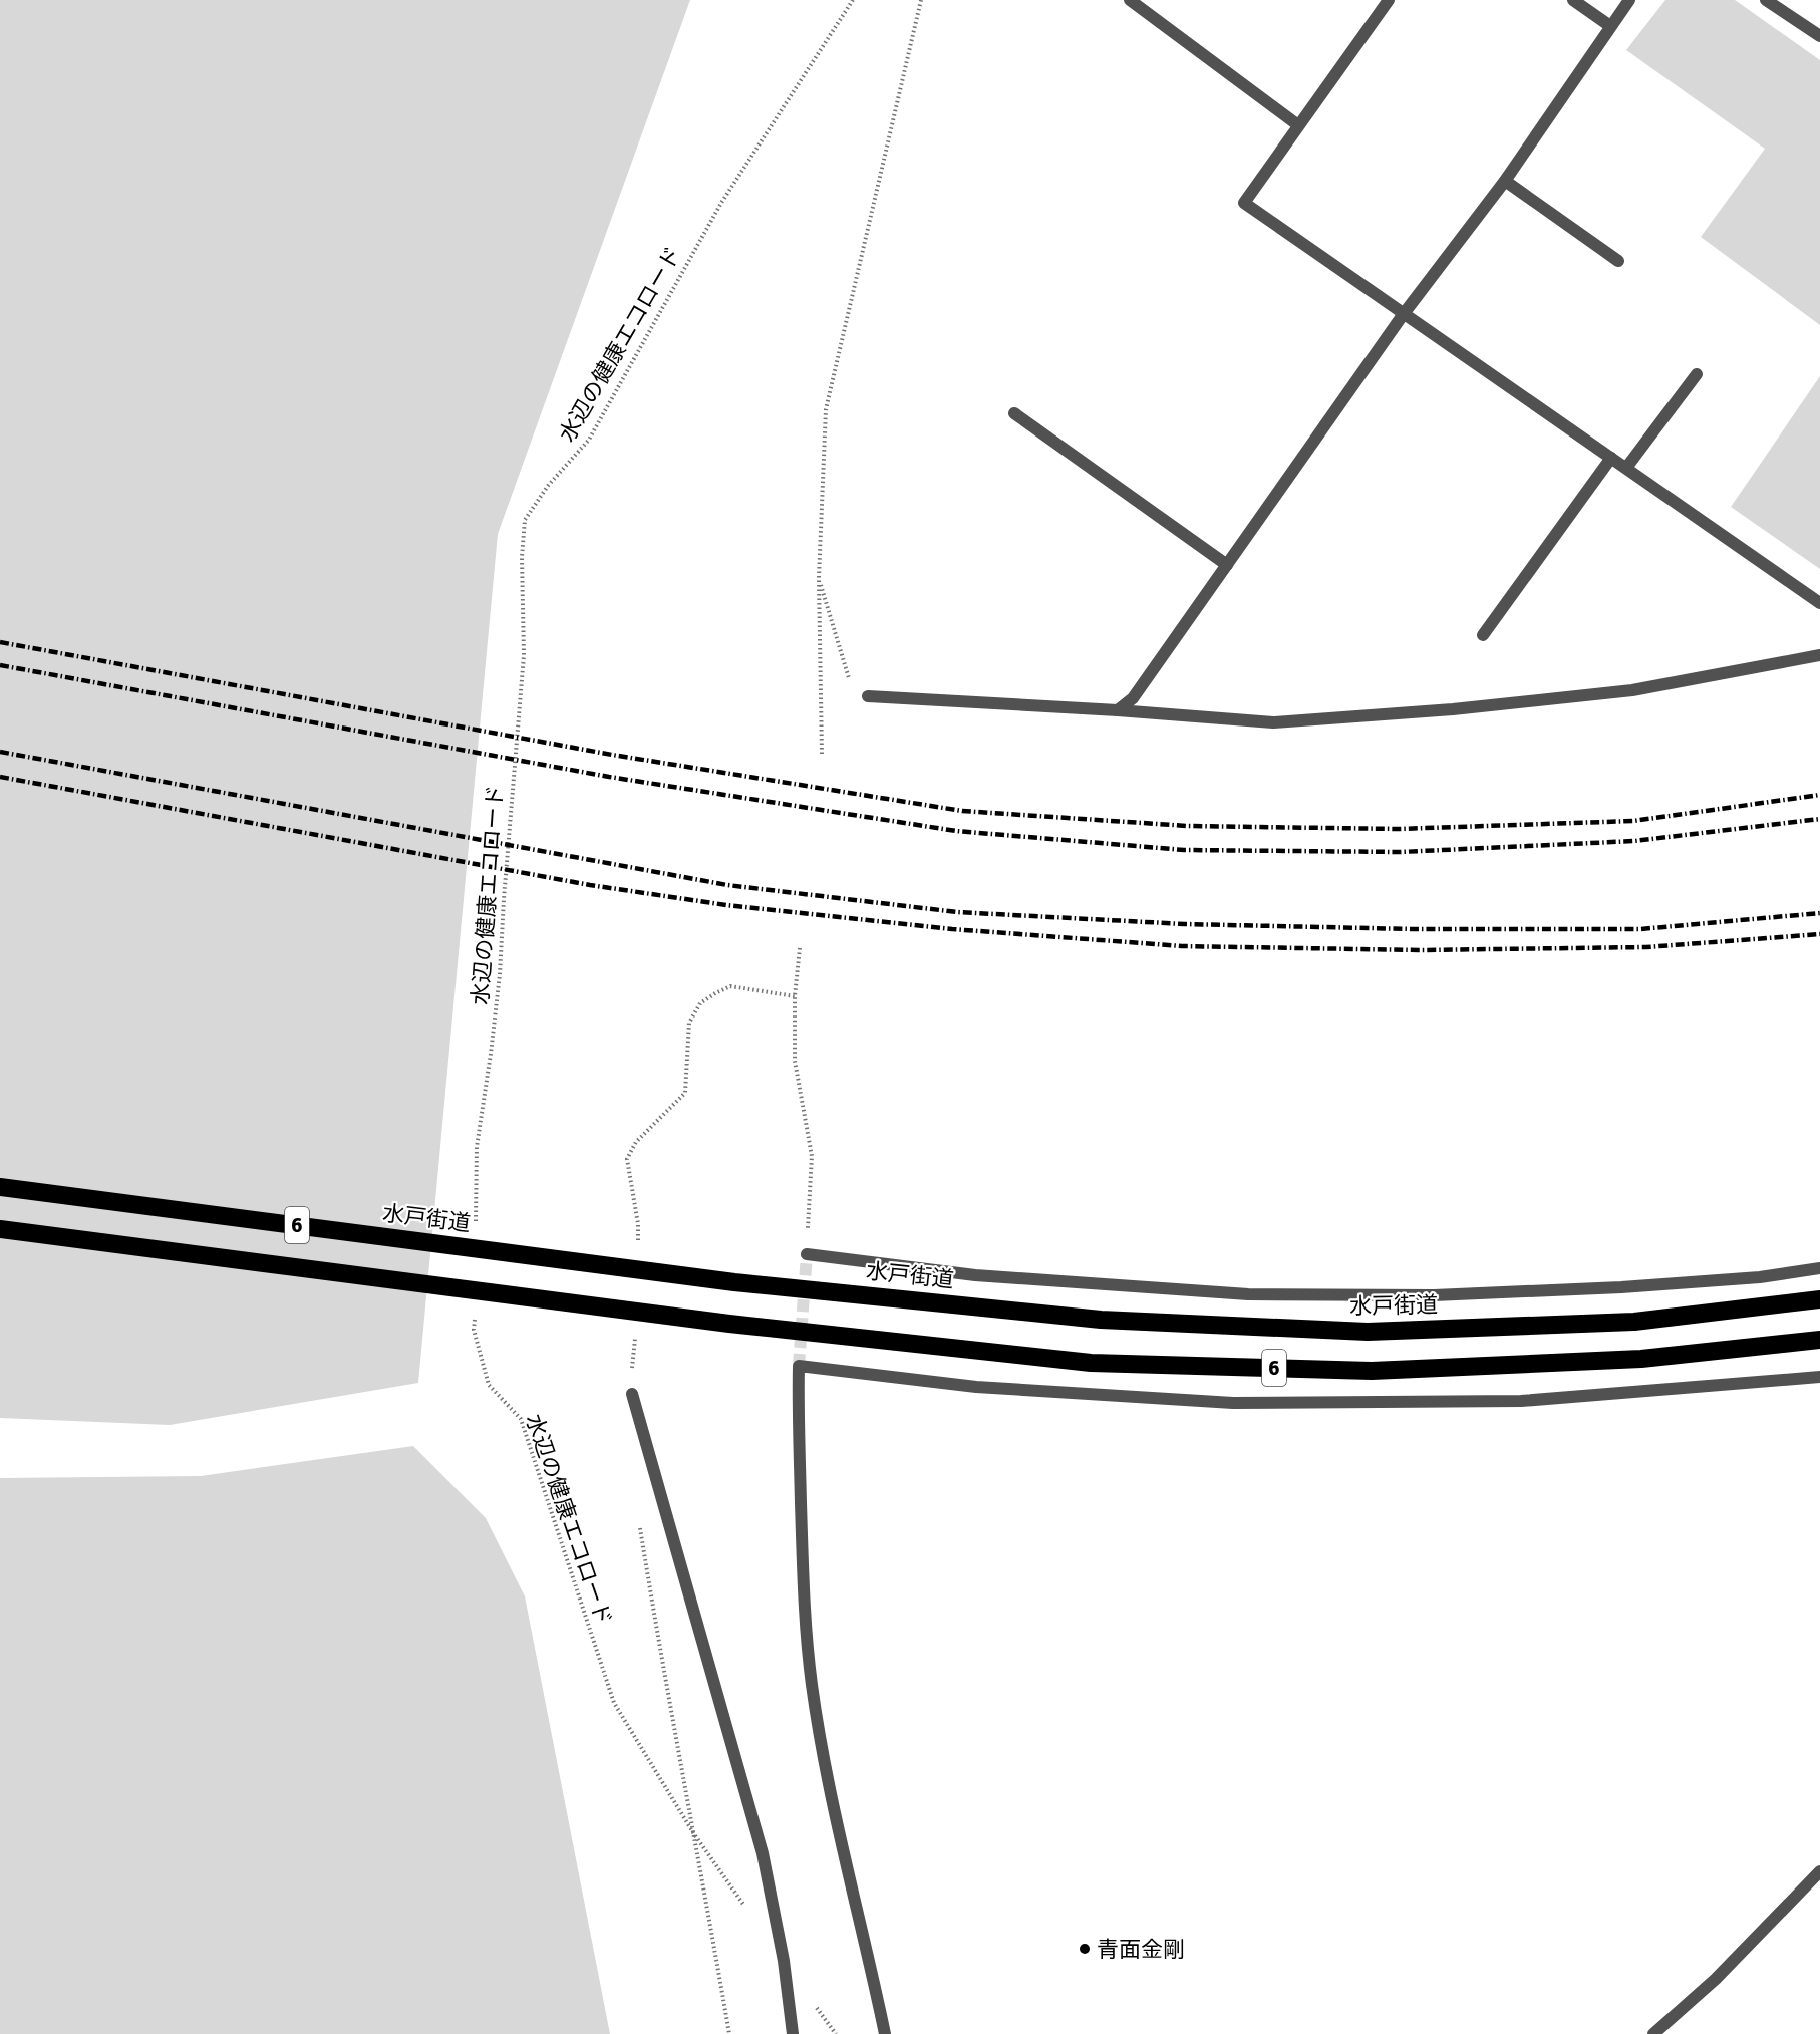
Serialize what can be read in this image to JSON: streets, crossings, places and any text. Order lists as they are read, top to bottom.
{
  "streets": {
    "highway": ["水戸街道", "6"],
    "path": ["水辺の健康エコロード"]
  },
  "places": ["青面金剛"]
}
